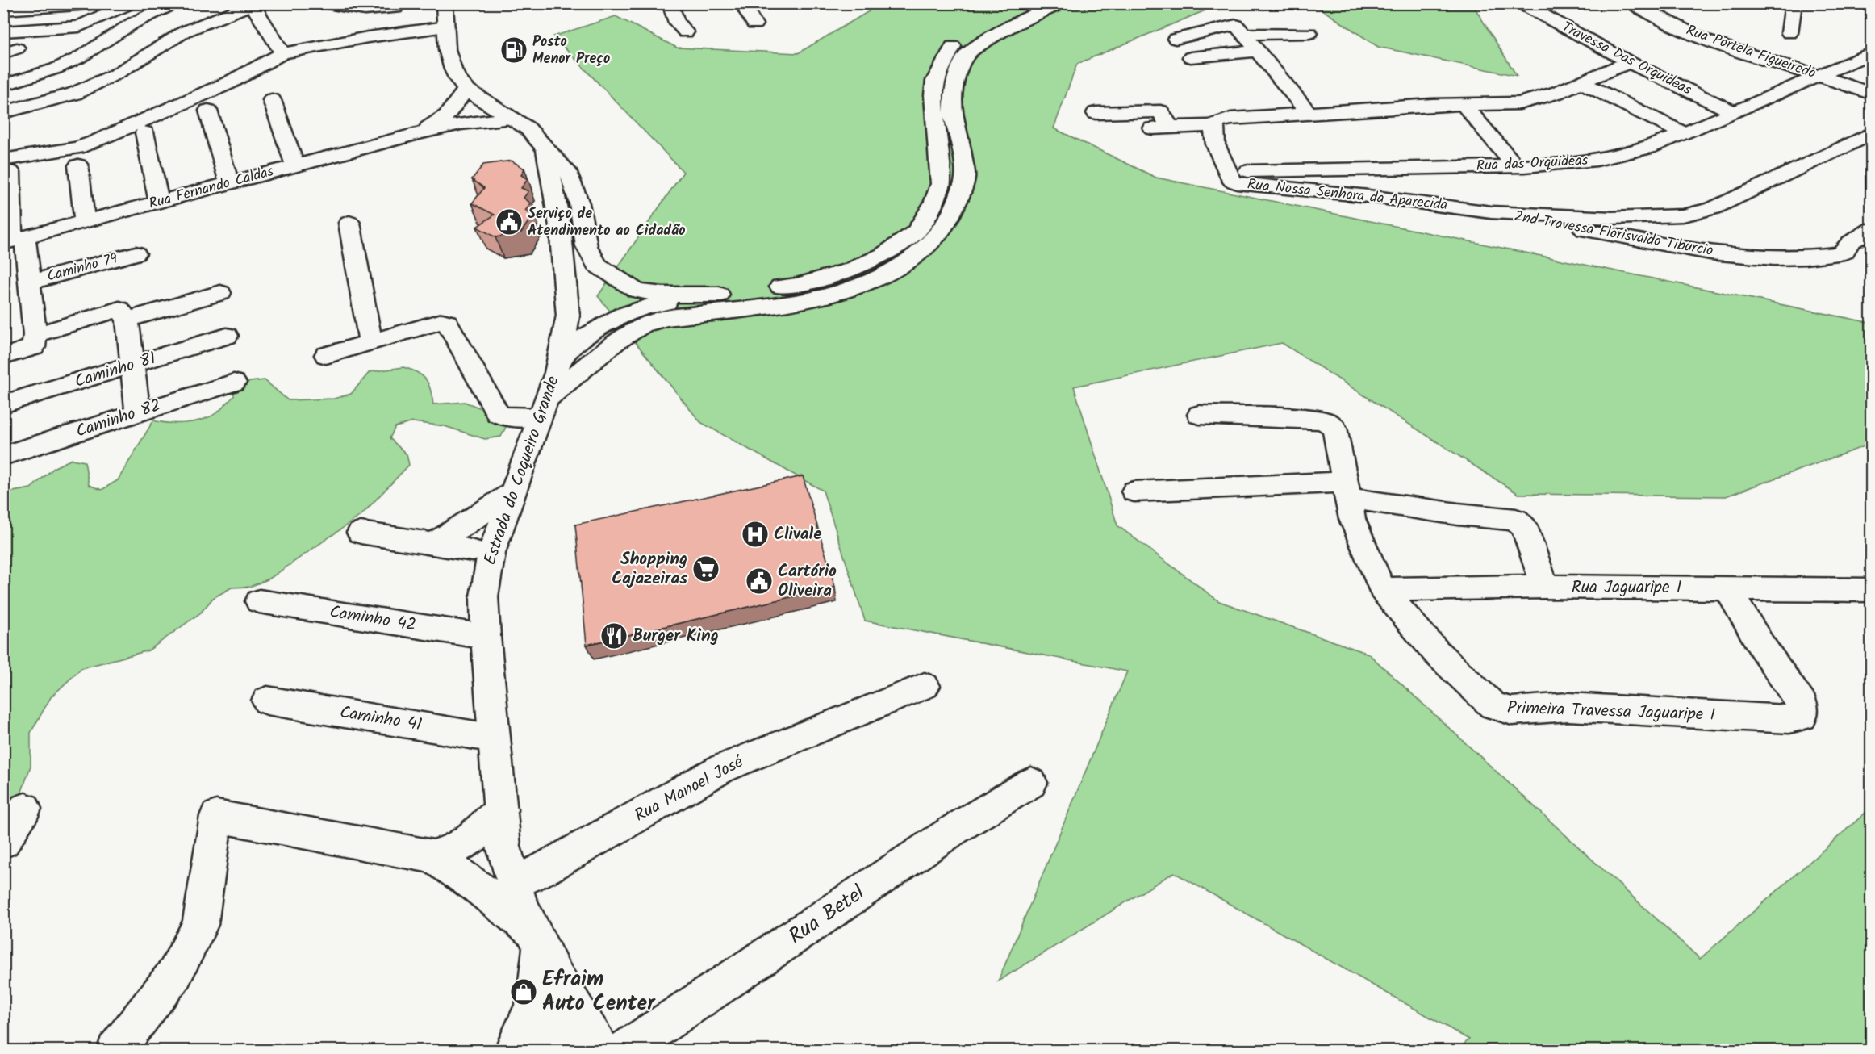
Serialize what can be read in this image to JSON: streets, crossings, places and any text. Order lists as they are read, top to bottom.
{
  "streets": {
    "street": [
      "Rua Portela Figueiredo",
      "Travessa Das Orquideas",
      "Rua das Orquideas",
      "Rua Fernando Caldas",
      "Rua Nossa Senhora da Aparecida",
      "2nd Travessa Florisvaido Tiburcio",
      "Caminho 79",
      "Caminho 81",
      "Caminho 82",
      "Estrada do Coqueiro Grande",
      "Rua Jaguaripe I",
      "Caminho 42",
      "Primeira Travessa Jaguaripe I",
      "Caminho 41",
      "Rua Manoel José",
      "Rua Betel"
    ]
  },
  "crossings": [
    ["Rua Portela Figueiredo", "Rua das Orquideas"],
    ["Travessa Das Orquideas", "Rua das Orquideas"],
    ["Rua das Orquideas", "Rua Nossa Senhora da Aparecida"],
    ["Rua Nossa Senhora da Aparecida", "2nd Travessa Florisvaido Tiburcio"],
    ["Estrada do Coqueiro Grande", "Caminho 42"],
    ["Estrada do Coqueiro Grande", "Caminho 41"],
    ["Estrada do Coqueiro Grande", "Rua Manoel José"],
    ["Rua Jaguaripe I", "Primeira Travessa Jaguaripe I"]
  ],
  "places": {
    "fuel station": ["Posto Menor Preço"],
    "public building": ["Serviço de Atendimento ao Cidadão", "Cartório Oliveira"],
    "hospital": ["Clivale"],
    "supermarket": ["Shopping Cajazeiras"],
    "restaurant": ["Burger King"],
    "shop": ["Efraim Auto Center"]
  }
}
